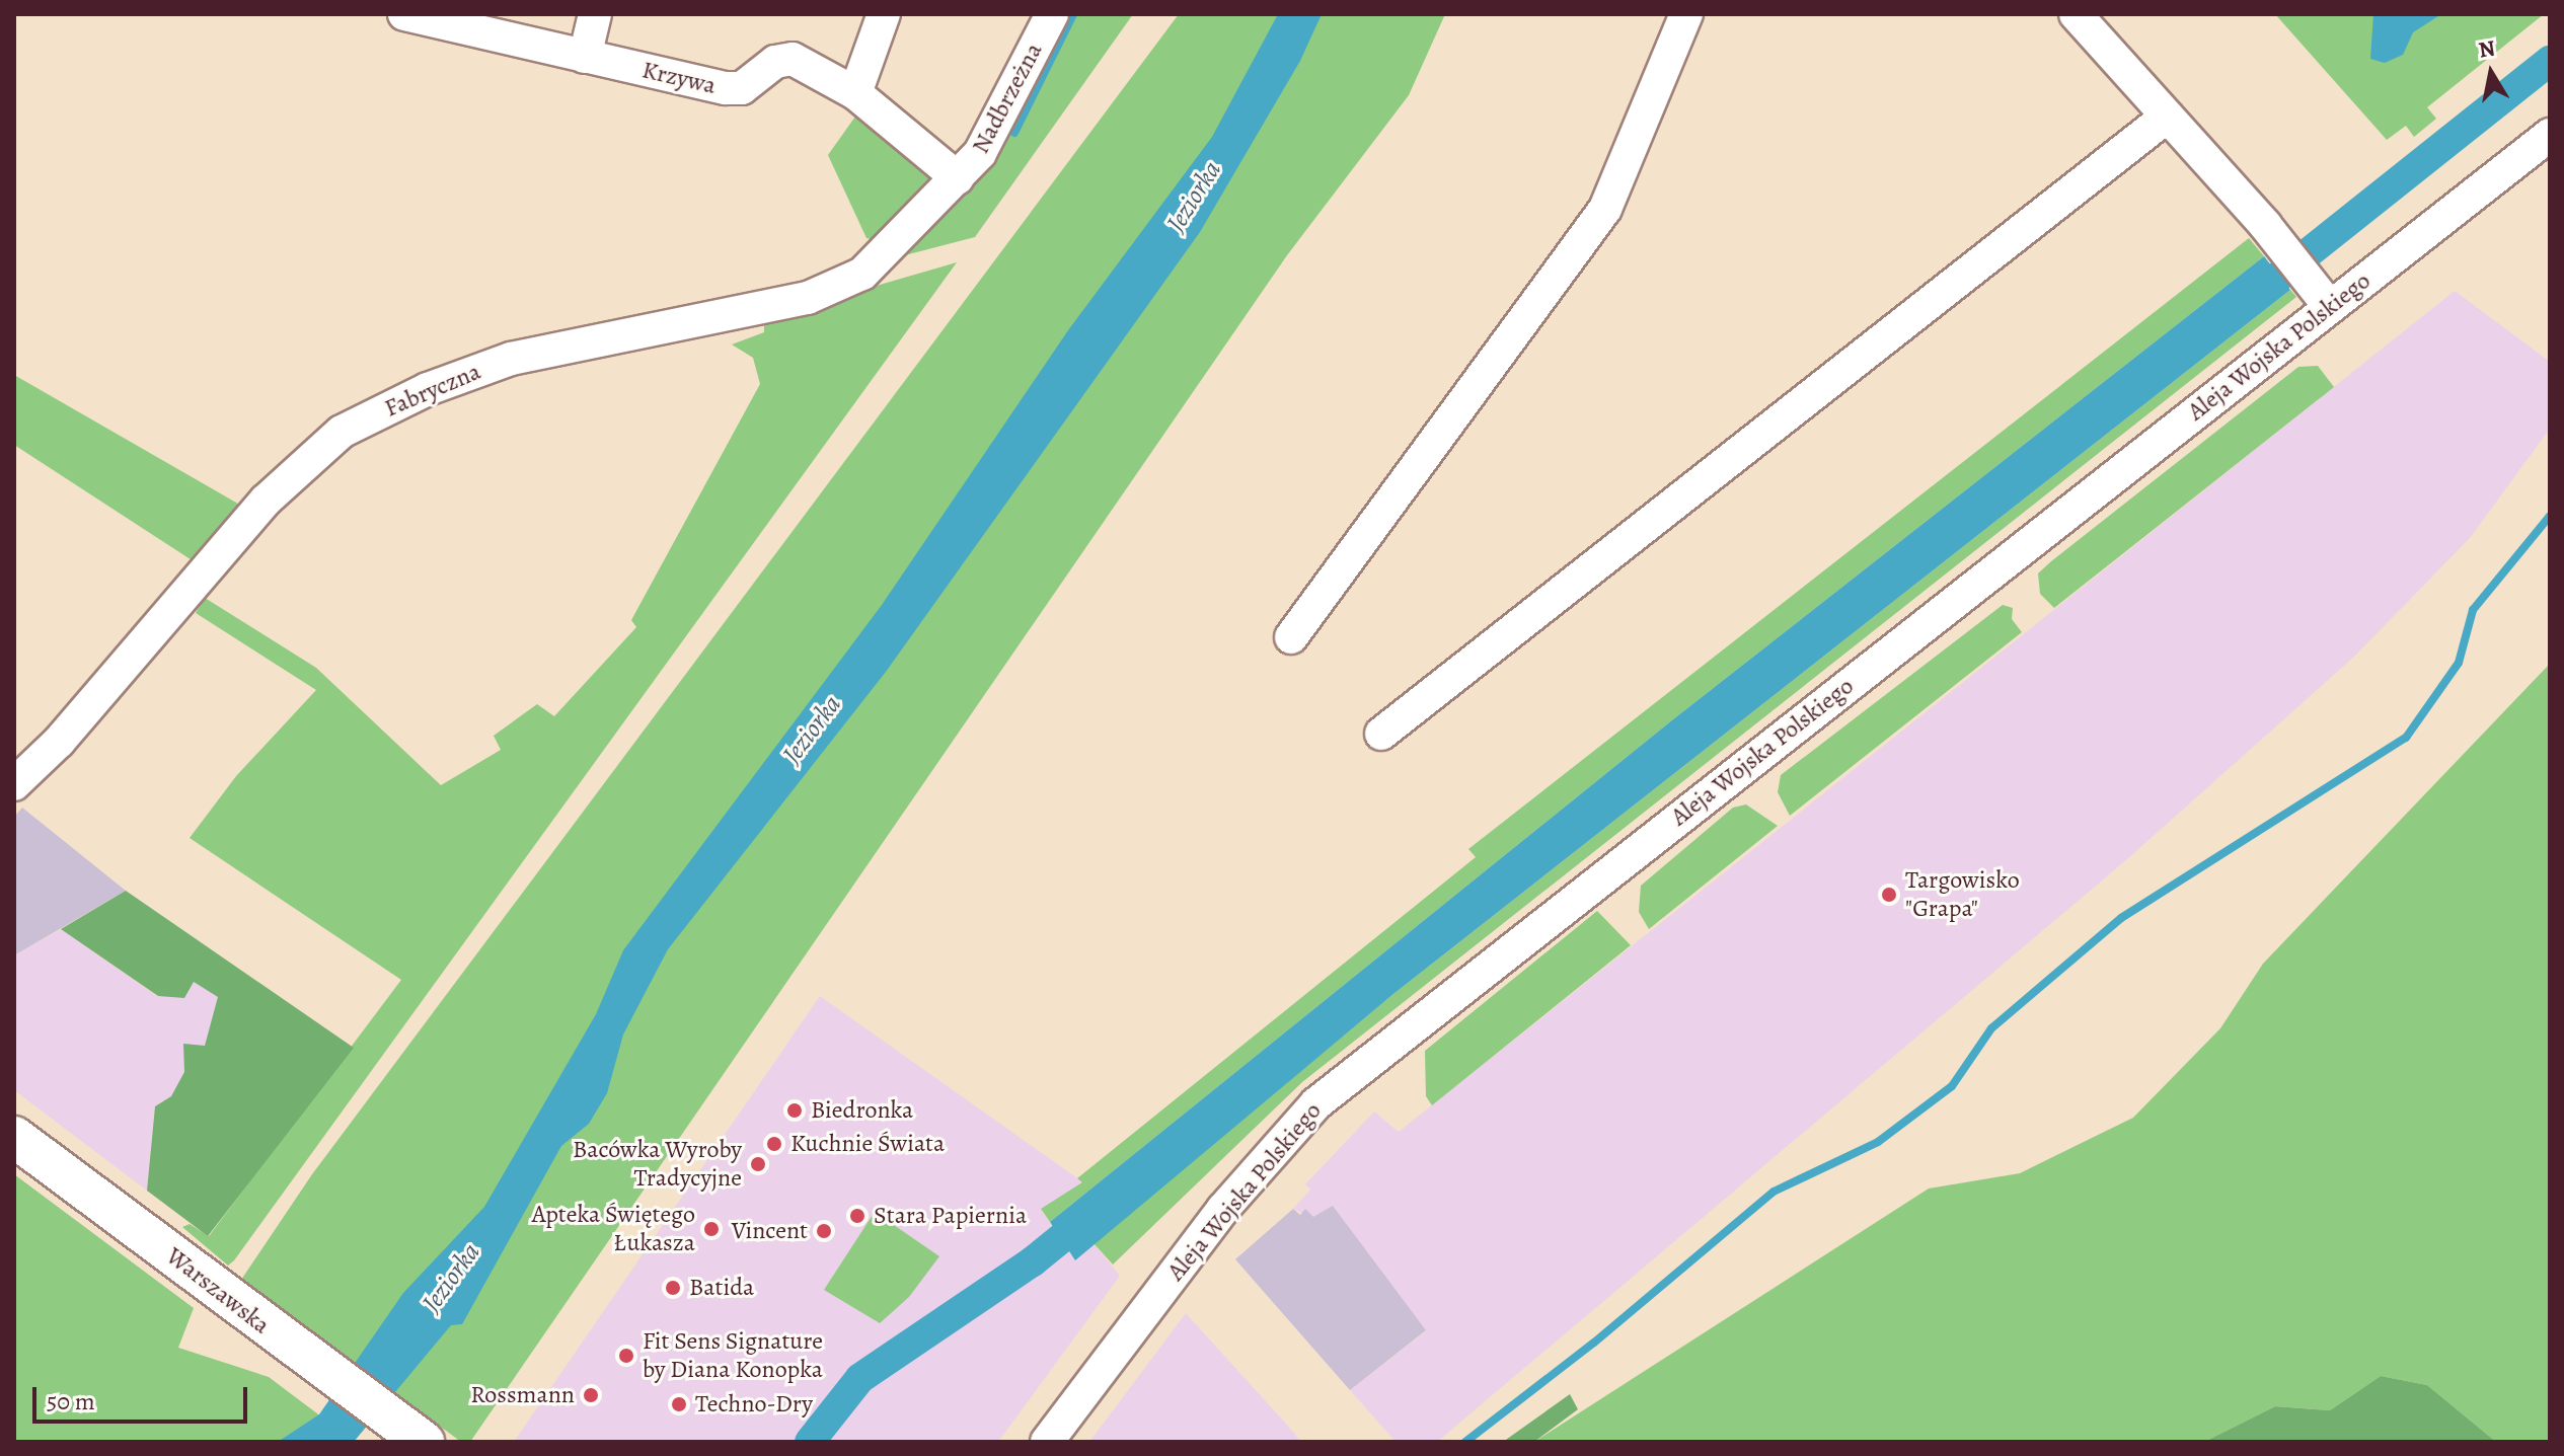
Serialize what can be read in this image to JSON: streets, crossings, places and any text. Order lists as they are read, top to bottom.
{
  "streets": {
    "main road": ["Warszawska"],
    "street": [
      "Krzywa",
      "Nadbrzeżna",
      "Aleja Wojska Polskiego",
      "Fabryczna"
    ]
  },
  "crossings": [
    ["Krzywa", "Nadbrzeżna"],
    ["Krzywa", "Fabryczna"],
    ["Nadbrzeżna", "Fabryczna"]
  ],
  "water": ["Jeziorka"],
  "places": [
    "Targowisko \"Grapa\"",
    "Biedronka",
    "Kuchnie Świata",
    "Bacówka Wyroby Tradycyjne",
    "Stara Papiernia",
    "Apteka Świętego Łukasza",
    "Vincent",
    "Batida",
    "Fit Sens Signature by Diana Konopka",
    "Rossmann",
    "Techno-Dry"
  ],
  "scale_bar": "50 m",
  "north": "top"
}
